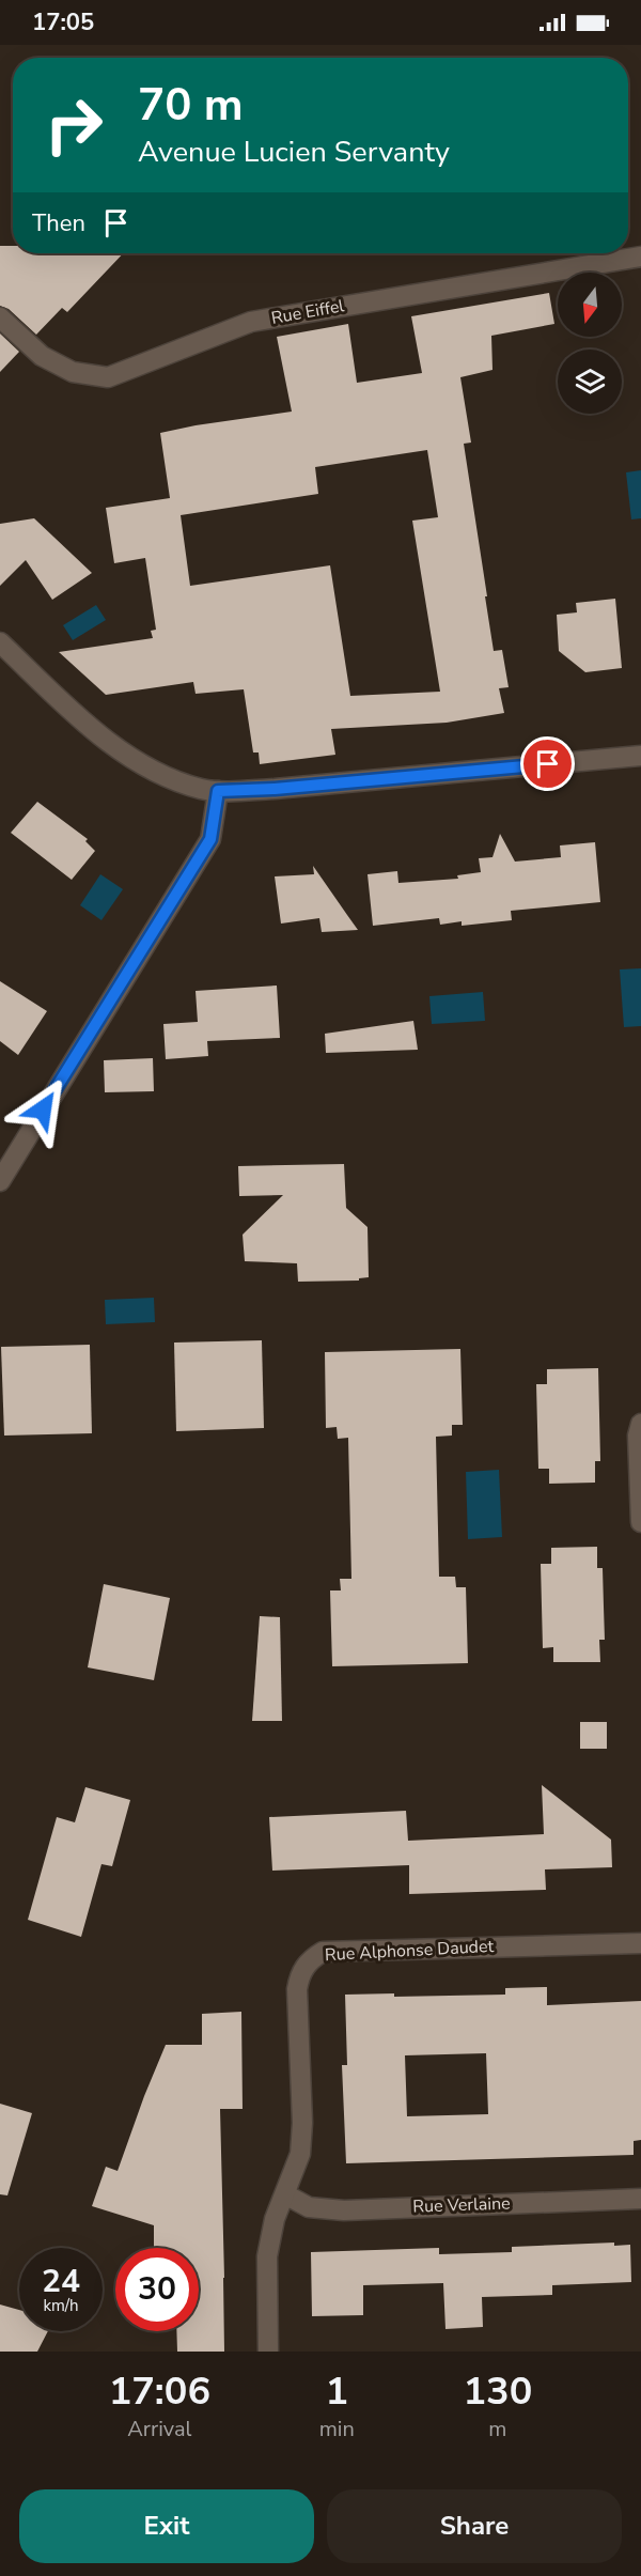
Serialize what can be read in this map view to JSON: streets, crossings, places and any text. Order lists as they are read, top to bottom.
{
  "streets": {
    "street": ["Rue Eiffel", "Rue Alphonse Daudet", "Rue Verlaine"]
  },
  "crossings": [
    ["Rue Alphonse Daudet", "Rue Verlaine"]
  ],
  "north": "bottom",
  "page": {
    "status": "17:05",
    "turn": ["70 m", "Avenue Lucien Servanty"],
    "then": "Then",
    "speed": "24 km/h",
    "limit": "30",
    "eta": [
      "17:06",
      "Arrival",
      "1",
      "min",
      "130",
      "m"
    ],
    "buttons": ["Exit", "Share"]
  }
}
